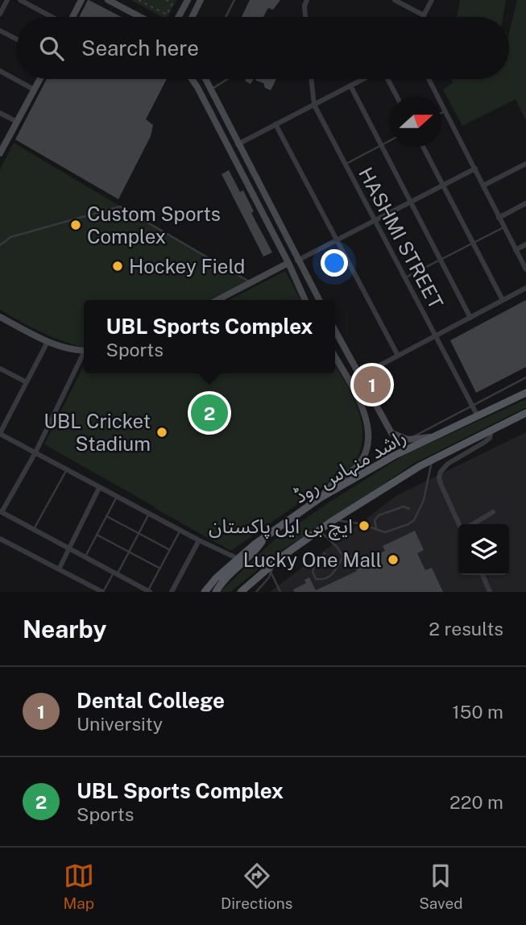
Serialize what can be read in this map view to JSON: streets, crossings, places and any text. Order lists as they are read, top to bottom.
{
  "streets": {
    "main road": ["راشد منہاس روڈ"],
    "street": ["HASHMI STREET"]
  },
  "crossings": [
    ["HASHMI STREET", "راشد منہاس روڈ"]
  ],
  "places": [
    "Custom Sports Complex",
    "Hockey Field",
    "UBL Cricket Stadium",
    "ایچ بی ایل پاکستان",
    "Lucky One Mall"
  ],
  "north": "right",
  "page": {
    "search": "Search here",
    "popup": ["UBL Sports Complex", "Sports"],
    "pins": ["1", "2"],
    "heading": ["Nearby", "2 results"],
    "list": [
      {
        "mark": "1",
        "name": "Dental College",
        "note": "University",
        "value": "150 m"
      },
      {
        "mark": "2",
        "name": "UBL Sports Complex",
        "note": "Sports",
        "value": "220 m"
      }
    ],
    "nav": ["Map", "Directions", "Saved"]
  }
}
